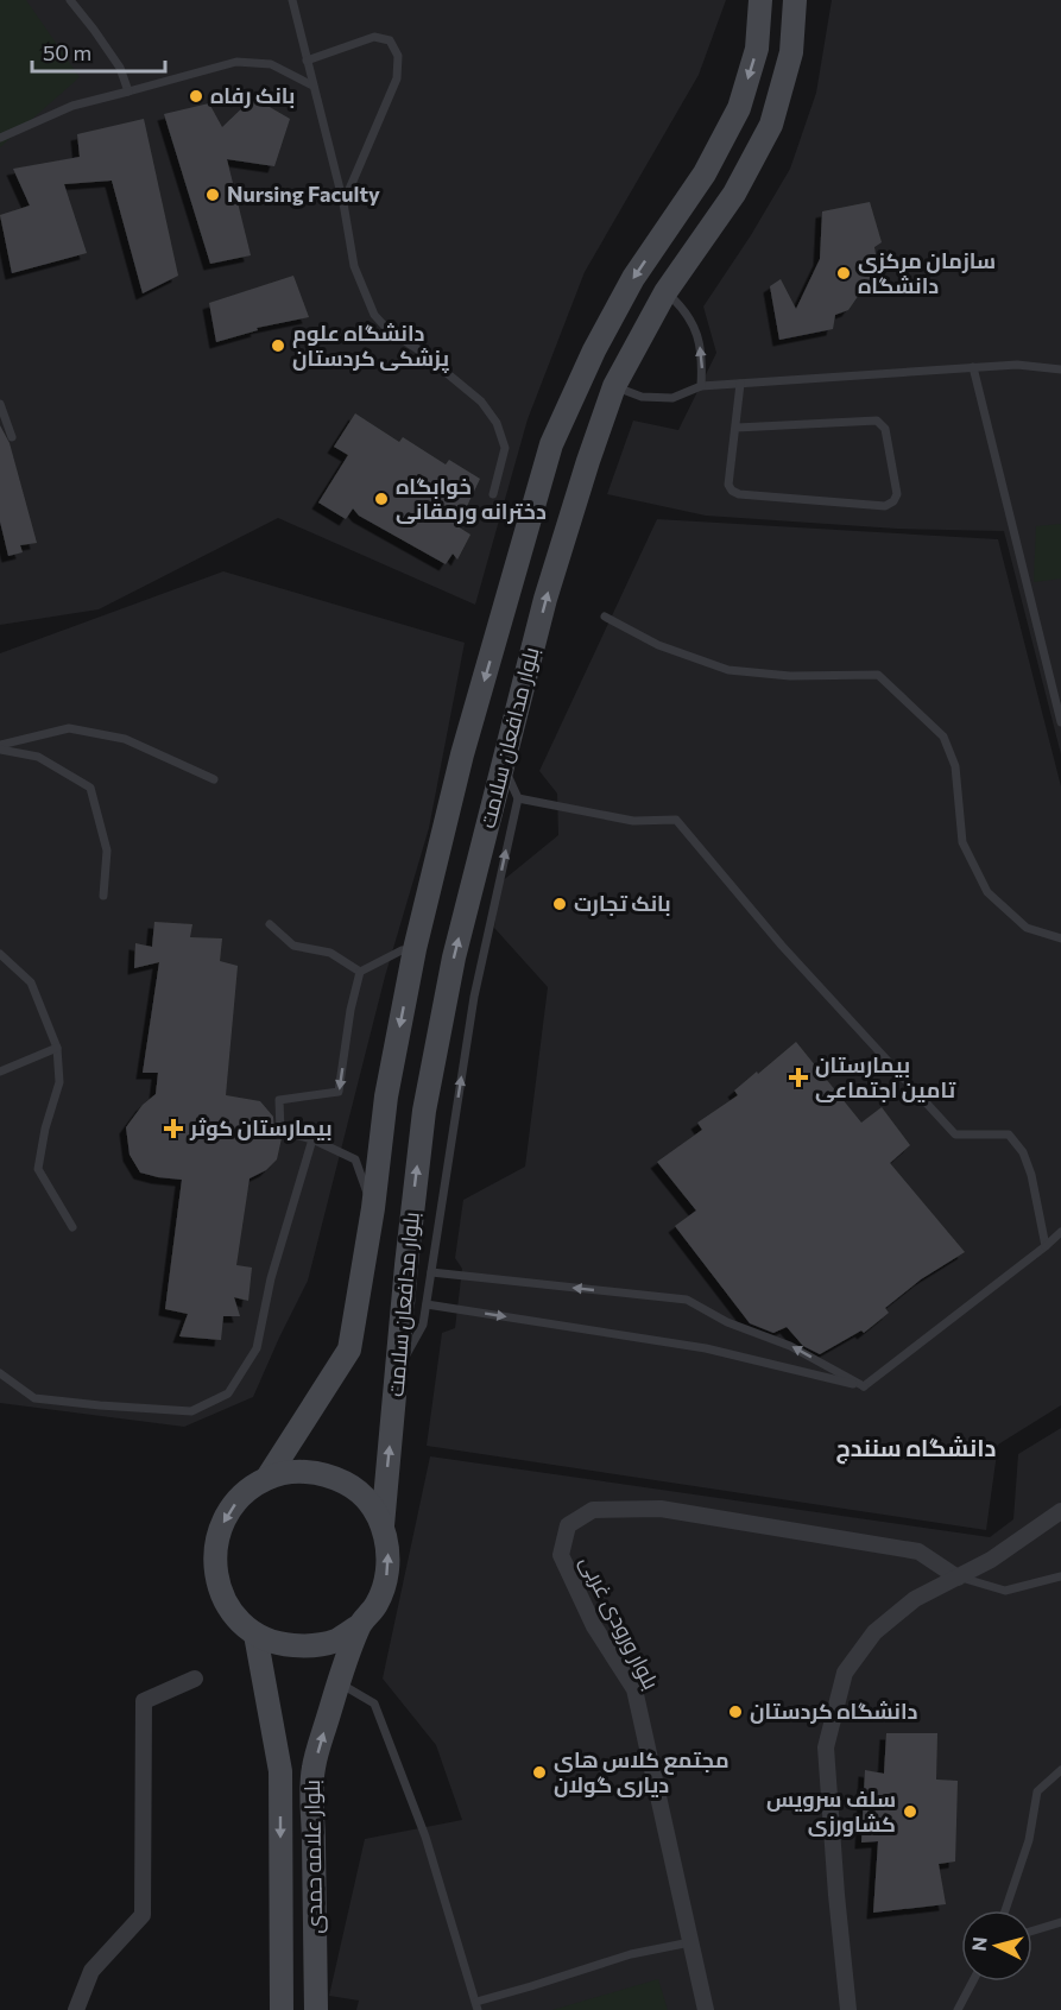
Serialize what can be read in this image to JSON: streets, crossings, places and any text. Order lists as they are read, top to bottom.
{
  "streets": {
    "main road": ["بلوار مدافعان سلامت", "بلوار علامه حمدی"],
    "street": ["بلوار ورودی غربی"]
  },
  "crossings": [
    ["بلوار مدافعان سلامت", "بلوار علامه حمدی"]
  ],
  "districts": ["دانشگاه سنندج"],
  "places": {
    "other": [
      "بانک رفاه",
      "Nursing Faculty",
      "سازمان مرکزی دانشگاه",
      "دانشگاه علوم پزشکی کردستان",
      "خوابگاه دخترانه ورمقانی",
      "بانک تجارت",
      "دانشگاه کردستان",
      "مجتمع کلاس های دیاری گولان",
      "سلف سرویس کشاورزی"
    ],
    "health": ["بیمارستان تامین اجتماعی", "بیمارستان کوثر"]
  },
  "scale_bar": "50 m",
  "north": "left"
}
